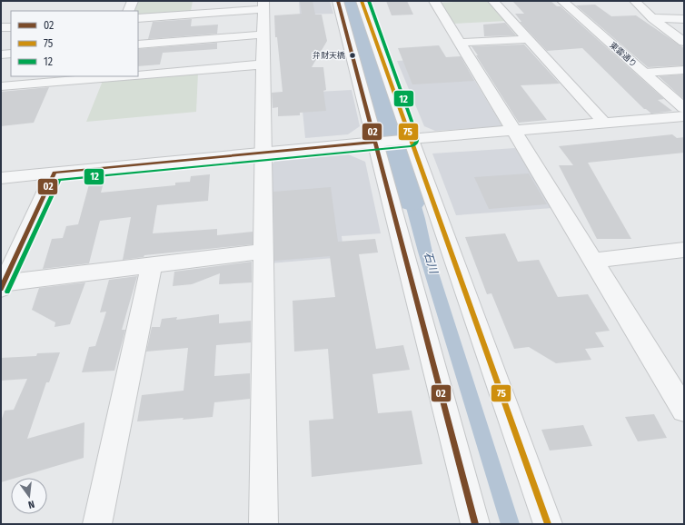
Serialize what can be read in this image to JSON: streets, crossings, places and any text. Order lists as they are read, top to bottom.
{
  "streets": {
    "street": ["東雲通り"]
  },
  "water": ["石川"],
  "places": ["弁財天橋"],
  "lines": ["transit line 02", "transit line 75", "transit line 12"],
  "legend": ["02", "75", "12"],
  "north": "bottom"
}
